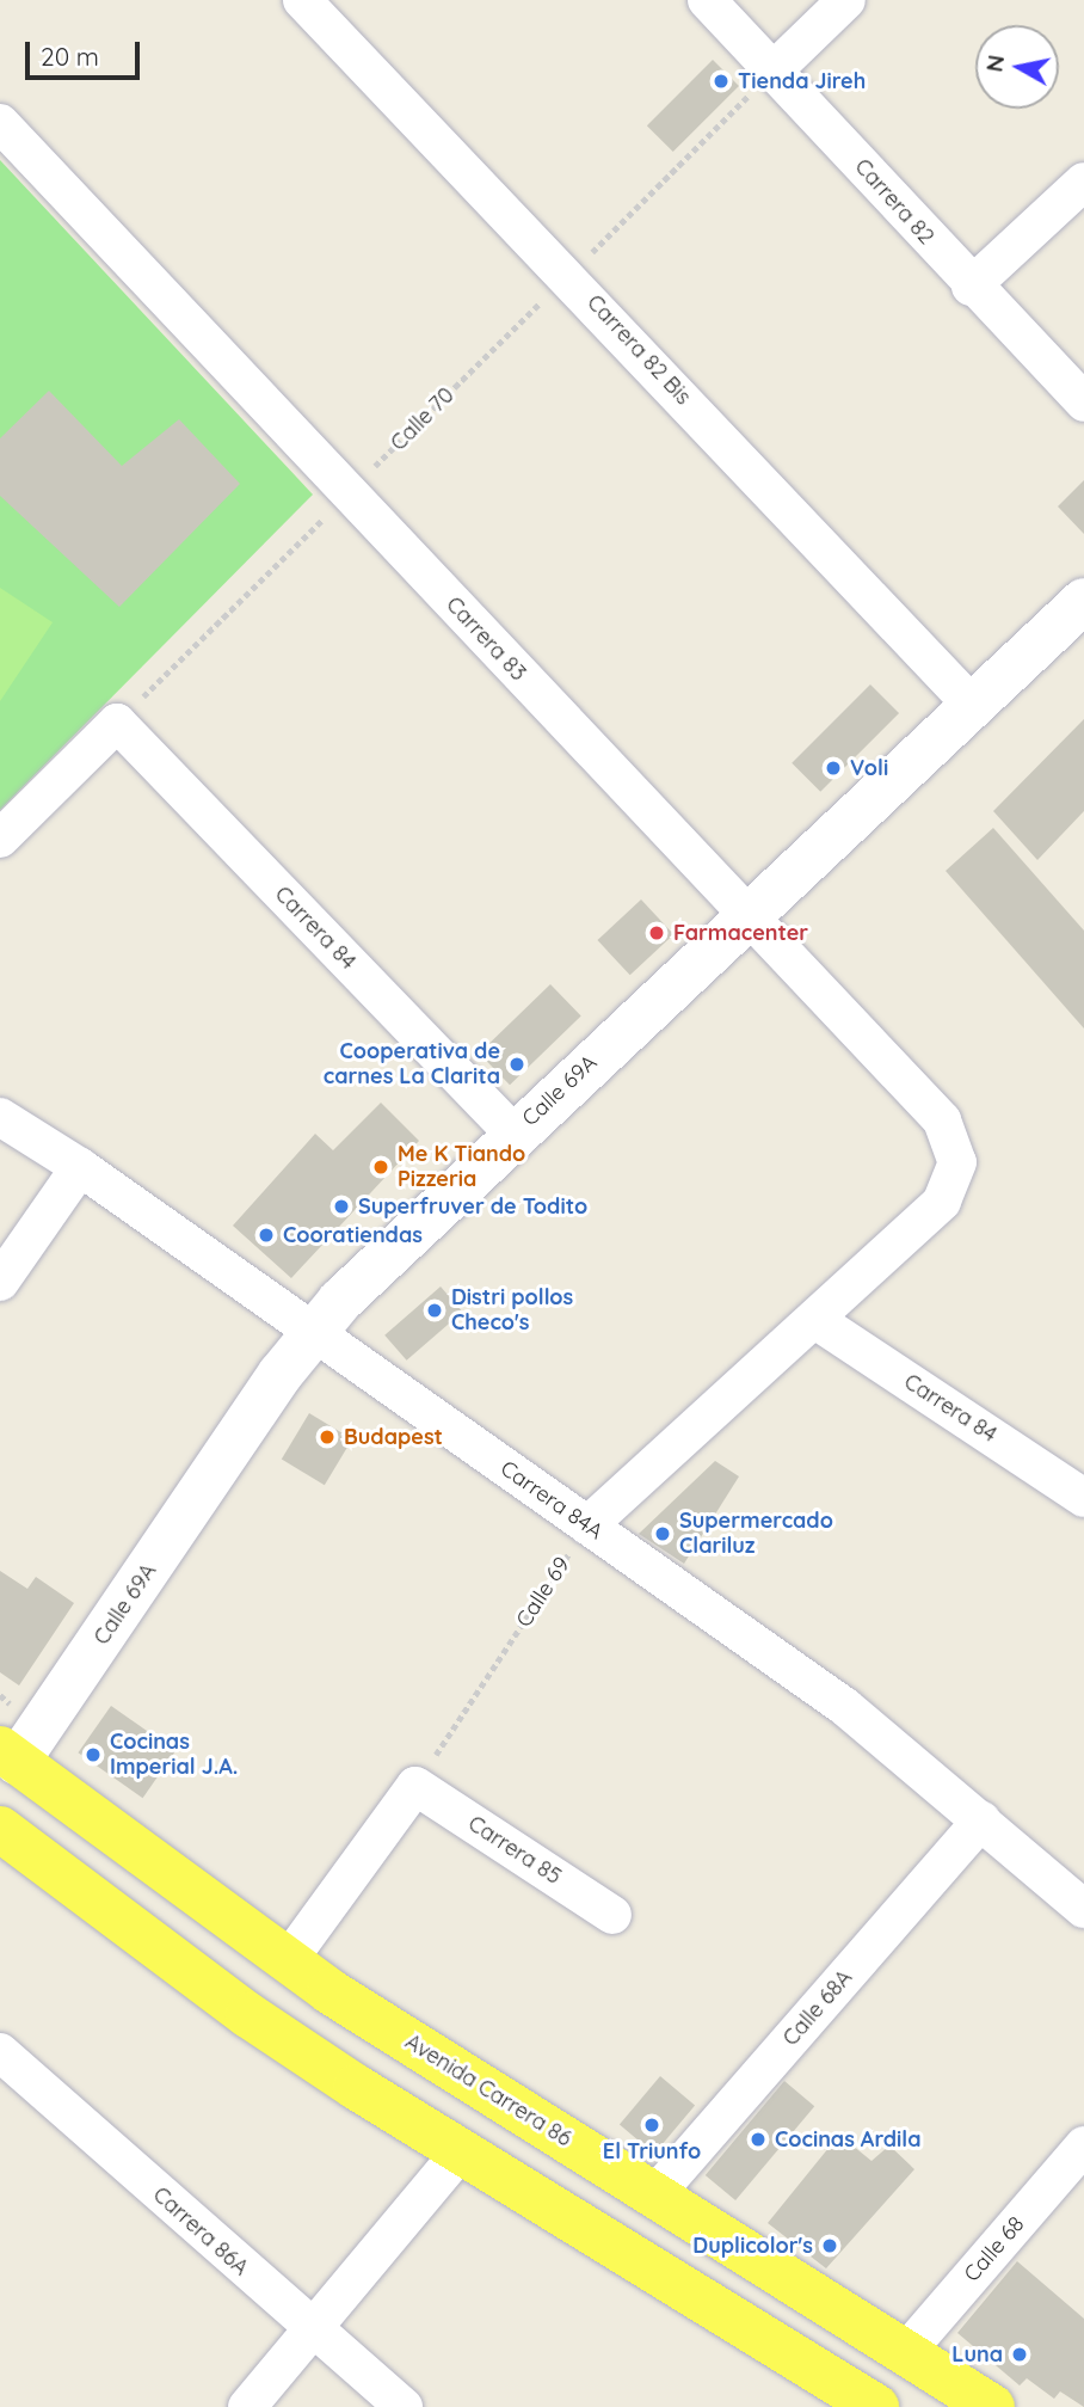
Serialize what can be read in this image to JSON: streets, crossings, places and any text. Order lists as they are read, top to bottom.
{
  "streets": {
    "main road": ["Avenida Carrera 86"],
    "street": [
      "Carrera 82",
      "Carrera 82 Bis",
      "Carrera 83",
      "Carrera 84",
      "Calle 69A",
      "Carrera 84A",
      "Carrera 85",
      "Calle 68A",
      "Carrera 86A",
      "Calle 68"
    ],
    "path": ["Calle 70", "Calle 69"]
  },
  "crossings": [
    ["Carrera 82", "Calle 70"],
    ["Carrera 82 Bis", "Calle 70"],
    ["Carrera 82 Bis", "Calle 69A"],
    ["Calle 70", "Carrera 83"],
    ["Calle 70", "Carrera 84"],
    ["Carrera 83", "Carrera 84"],
    ["Carrera 83", "Calle 69A"],
    ["Carrera 84", "Calle 69A"],
    ["Calle 69A", "Carrera 84A"],
    ["Calle 69A", "Avenida Carrera 86"],
    ["Carrera 84A", "Calle 69"],
    ["Carrera 84A", "Calle 68A"],
    ["Calle 69", "Carrera 85"],
    ["Calle 68A", "Avenida Carrera 86"],
    ["Avenida Carrera 86", "Calle 68"]
  ],
  "places": [
    "Tienda Jireh",
    "Voli",
    "Farmacenter",
    "Cooperativa de carnes La Clarita",
    "Me K Tiando Pizzeria",
    "Superfruver de Todito",
    "Cooratiendas",
    "Distri pollos Checo's",
    "Budapest",
    "Supermercado Clariluz",
    "Cocinas Imperial J.A.",
    "El Triunfo",
    "Cocinas Ardila",
    "Duplicolor's",
    "Luna"
  ],
  "scale_bar": "20 m",
  "north": "left"
}
